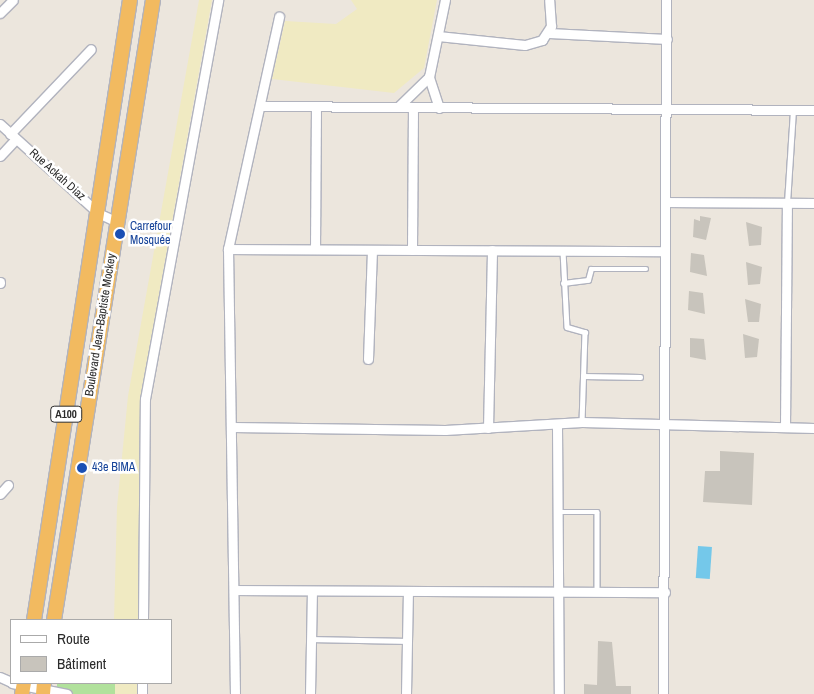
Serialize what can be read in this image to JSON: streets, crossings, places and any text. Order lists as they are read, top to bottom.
{
  "streets": {
    "highway": ["Boulevard Jean-Baptiste Mockey", "A100"],
    "street": ["Rue Ackah Diaz"]
  },
  "crossings": [
    ["Rue Ackah Diaz", "Boulevard Jean-Baptiste Mockey"]
  ],
  "places": ["Carrefour Mosquée", "43e BIMA"],
  "legend": ["Route", "Bâtiment"]
}
